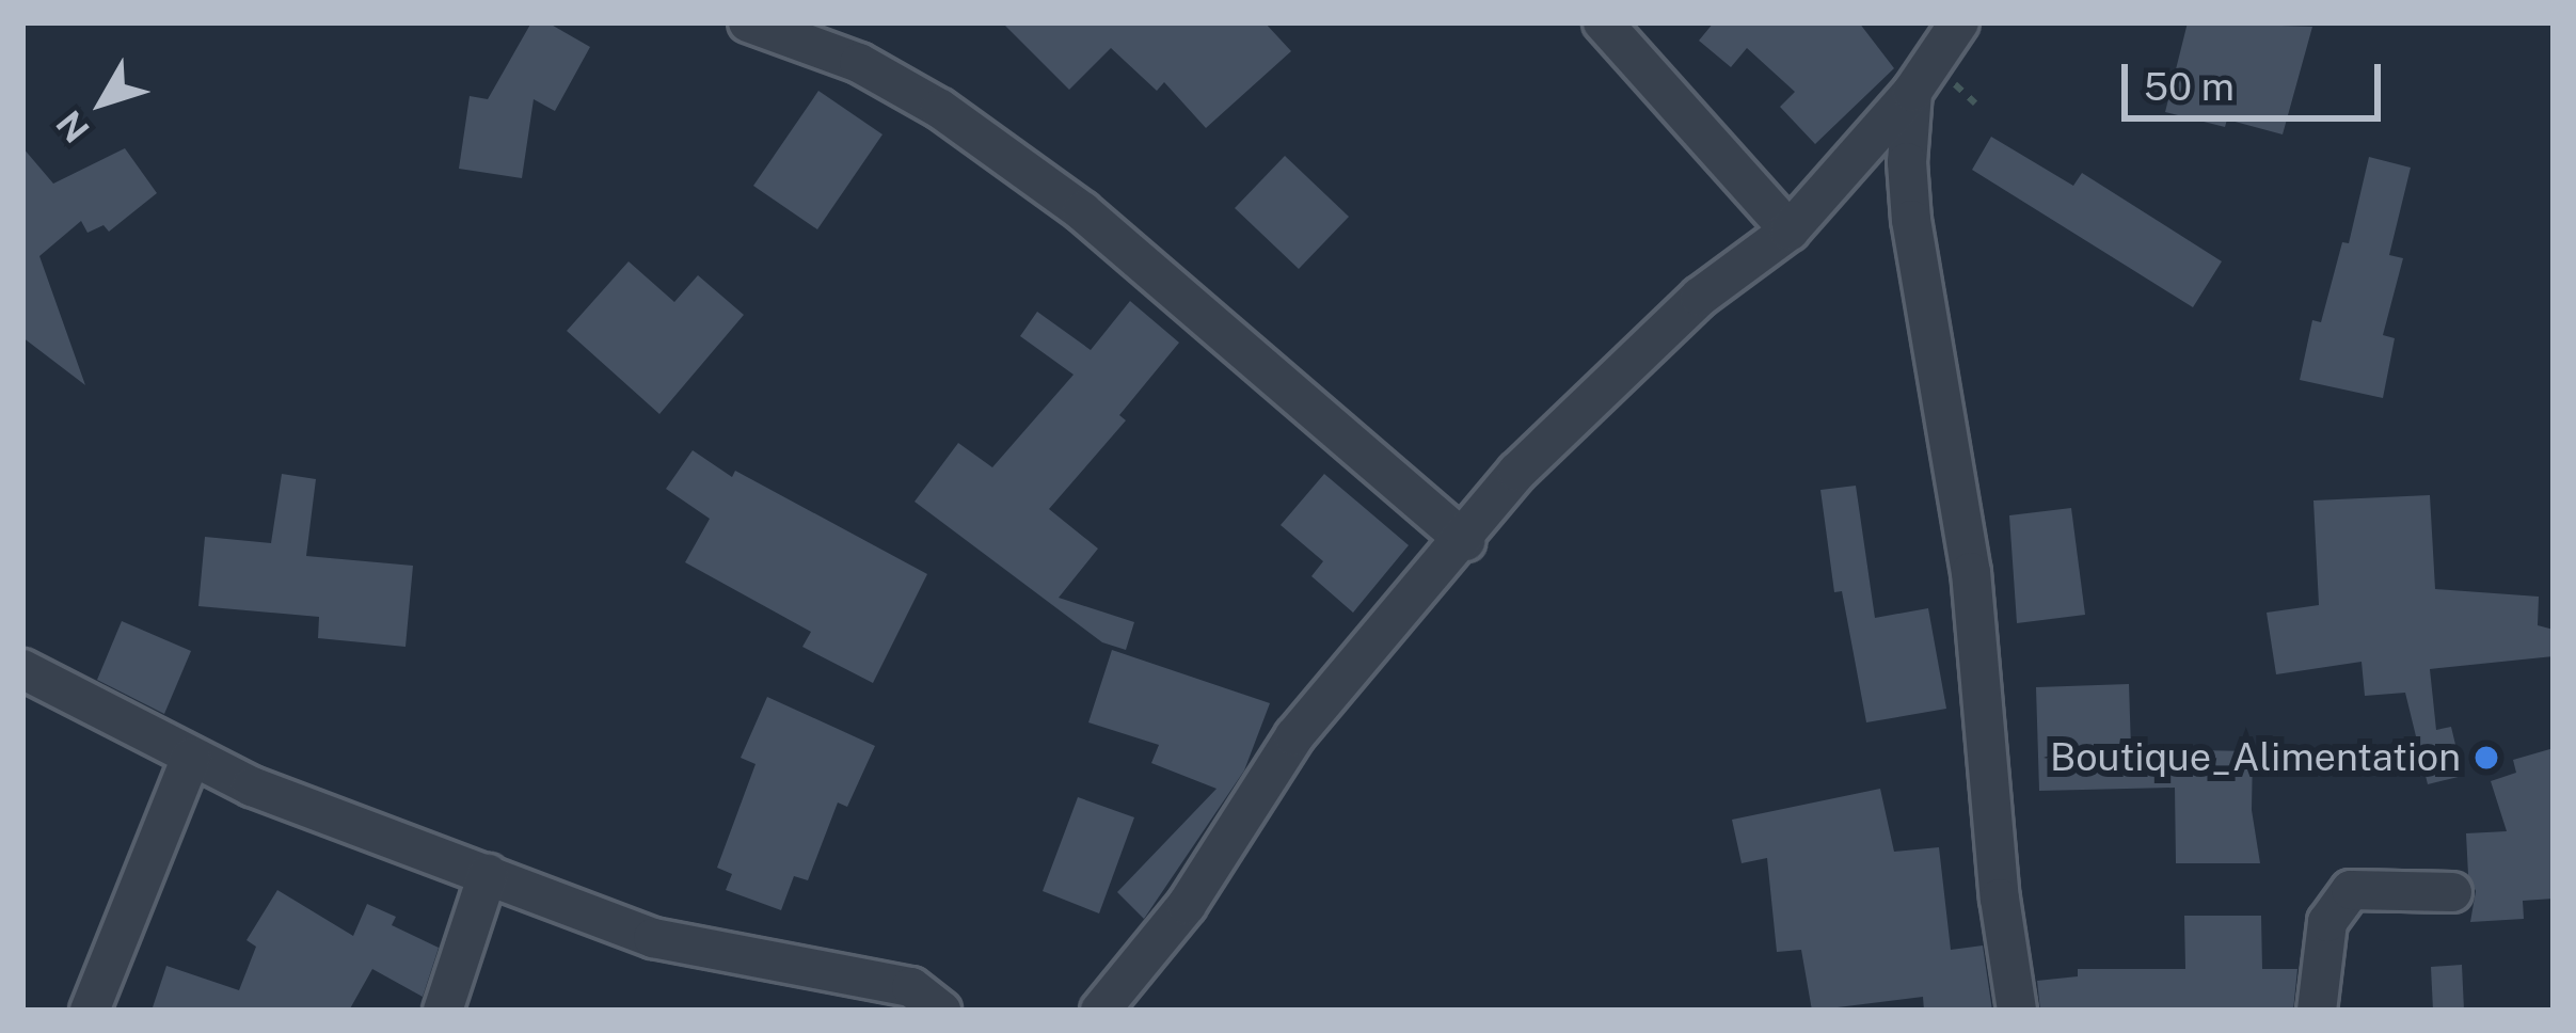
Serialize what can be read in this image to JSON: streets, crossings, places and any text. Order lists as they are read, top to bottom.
{
  "places": ["Boutique_Alimentation"],
  "scale_bar": "50 m",
  "north": "bottom left"
}
